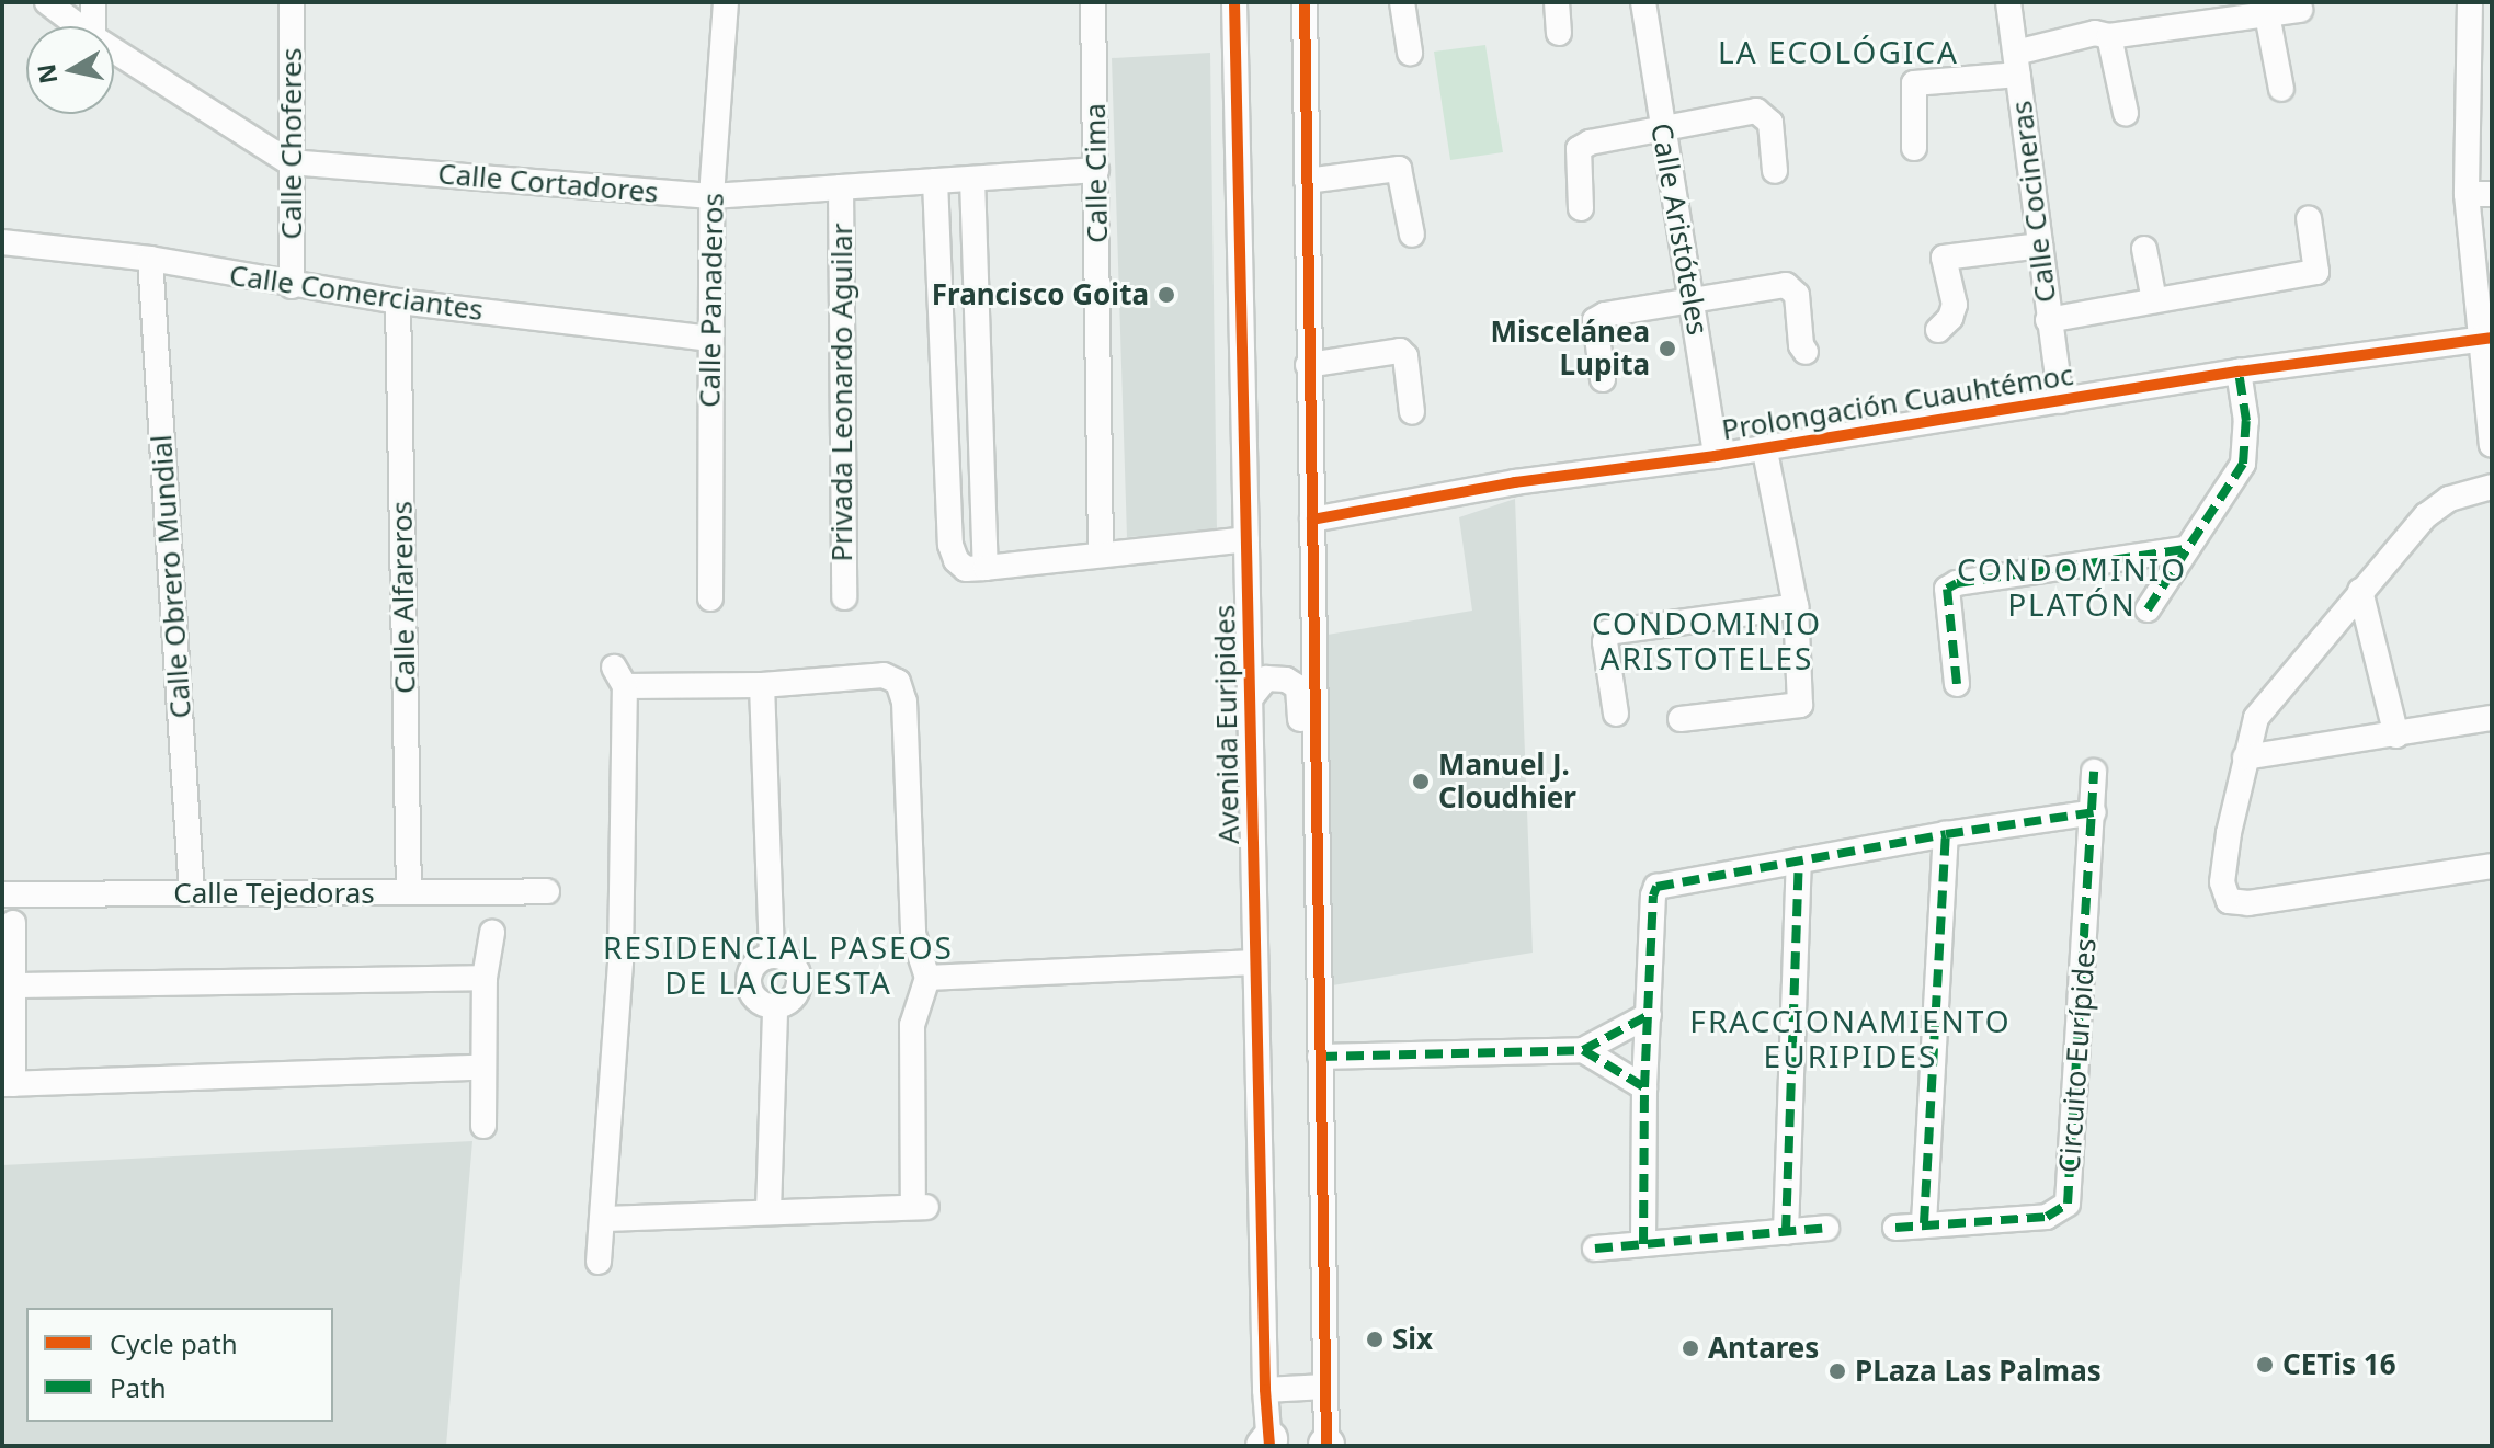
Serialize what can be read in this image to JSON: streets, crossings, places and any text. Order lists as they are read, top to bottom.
{
  "streets": {
    "street": [
      "Calle Choferes",
      "Calle Cima",
      "Calle Cortadores",
      "Calle Cocineras",
      "Calle Aristóteles",
      "Calle Comerciantes",
      "Calle Panaderos",
      "Privada Leonardo Aguilar",
      "Prolongación Cuauhtémoc",
      "Calle Obrero Mundial",
      "Calle Alfareros",
      "Avenida Euripides",
      "Calle Tejedoras",
      "Circuito Eurípides"
    ]
  },
  "crossings": [
    ["Calle Choferes", "Calle Cortadores"],
    ["Calle Choferes", "Calle Comerciantes"],
    ["Calle Cima", "Calle Cortadores"],
    ["Calle Cortadores", "Calle Panaderos"],
    ["Calle Cortadores", "Privada Leonardo Aguilar"],
    ["Calle Cocineras", "Prolongación Cuauhtémoc"],
    ["Calle Aristóteles", "Prolongación Cuauhtémoc"],
    ["Calle Comerciantes", "Calle Panaderos"],
    ["Calle Comerciantes", "Calle Obrero Mundial"],
    ["Calle Comerciantes", "Calle Alfareros"],
    ["Prolongación Cuauhtémoc", "Avenida Euripides"],
    ["Calle Obrero Mundial", "Calle Tejedoras"],
    ["Calle Alfareros", "Calle Tejedoras"]
  ],
  "districts": [
    "LA ECOLÓGICA",
    "CONDOMINIO PLATÓN",
    "CONDOMINIO ARISTOTELES",
    "RESIDENCIAL PASEOS DE LA CUESTA",
    "FRACCIONAMIENTO EURIPIDES"
  ],
  "places": [
    "Francisco Goita",
    "Miscelánea Lupita",
    "Manuel J. Cloudhier",
    "Six",
    "Antares",
    "CETis 16",
    "PLaza Las Palmas"
  ],
  "legend": ["Cycle path", "Path"],
  "north": "left"
}
